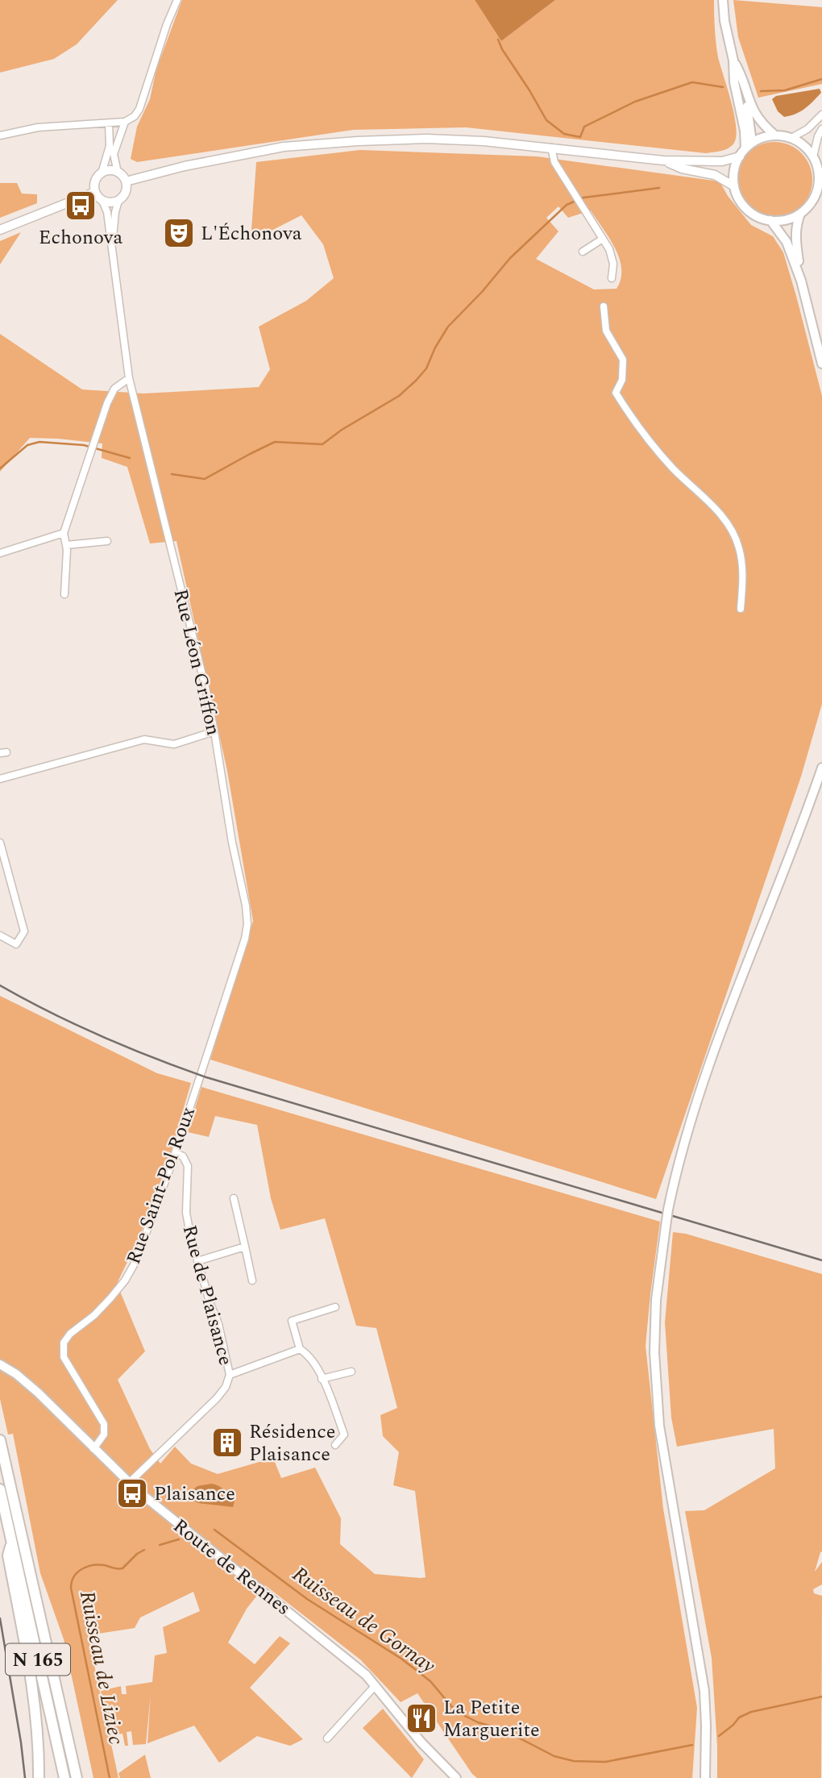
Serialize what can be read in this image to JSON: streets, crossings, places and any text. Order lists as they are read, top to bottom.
{
  "streets": {
    "highway": ["N 165"],
    "main road": ["Route de Rennes"],
    "street": ["Rue Léon Griffon", "Rue Saint-Pol Roux", "Rue de Plaisance"]
  },
  "crossings": [
    ["Rue Léon Griffon", "Rue Saint-Pol Roux"],
    ["Rue Saint-Pol Roux", "Rue de Plaisance"],
    ["Rue Saint-Pol Roux", "Route de Rennes"]
  ],
  "water": ["Ruisseau de Gornay", "Ruisseau de Liziec"],
  "places": {
    "bus stop": ["Echonova", "Plaisance"],
    "theatre": ["L'Échonova"],
    "building": ["Résidence Plaisance"],
    "restaurant": ["La Petite Marguerite"]
  }
}
